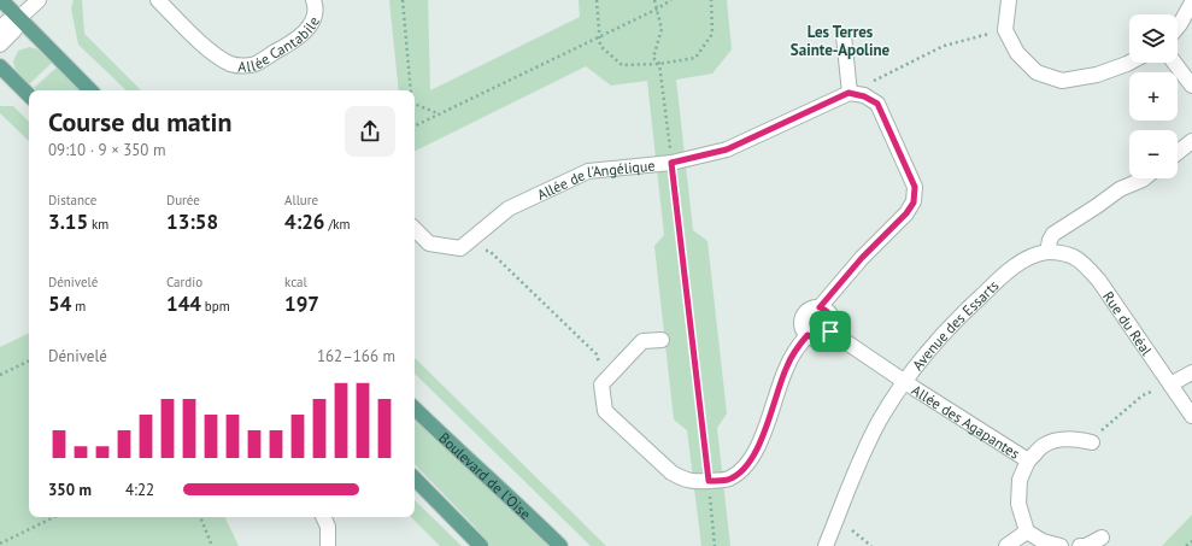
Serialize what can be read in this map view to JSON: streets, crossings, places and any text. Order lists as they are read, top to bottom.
{
  "streets": {
    "main road": ["Boulevard de l'Oise"],
    "street": [
      "Allée Cantabile",
      "Allée de l'Angélique",
      "Rue du Réal",
      "Avenue des Essarts",
      "Allée des Agapantes"
    ]
  },
  "crossings": [
    ["Rue du Réal", "Avenue des Essarts"],
    ["Avenue des Essarts", "Allée des Agapantes"]
  ],
  "districts": ["Les Terres Sainte-Apoline"],
  "page": {
    "map_buttons": ["+", "−"],
    "heading": ["Course du matin", "09:10 · 9 × 350 m"],
    "stats": [
      ["Distance", "3.15 km"],
      ["Durée", "13:58"],
      ["Allure", "4:26 /km"],
      ["Dénivelé", "54 m"],
      ["Cardio", "144 bpm"],
      ["kcal", "197"]
    ],
    "chart": ["Dénivelé", "162–166 m"],
    "list": [
      {
        "name": "350 m",
        "note": "4:22"
      }
    ]
  }
}
